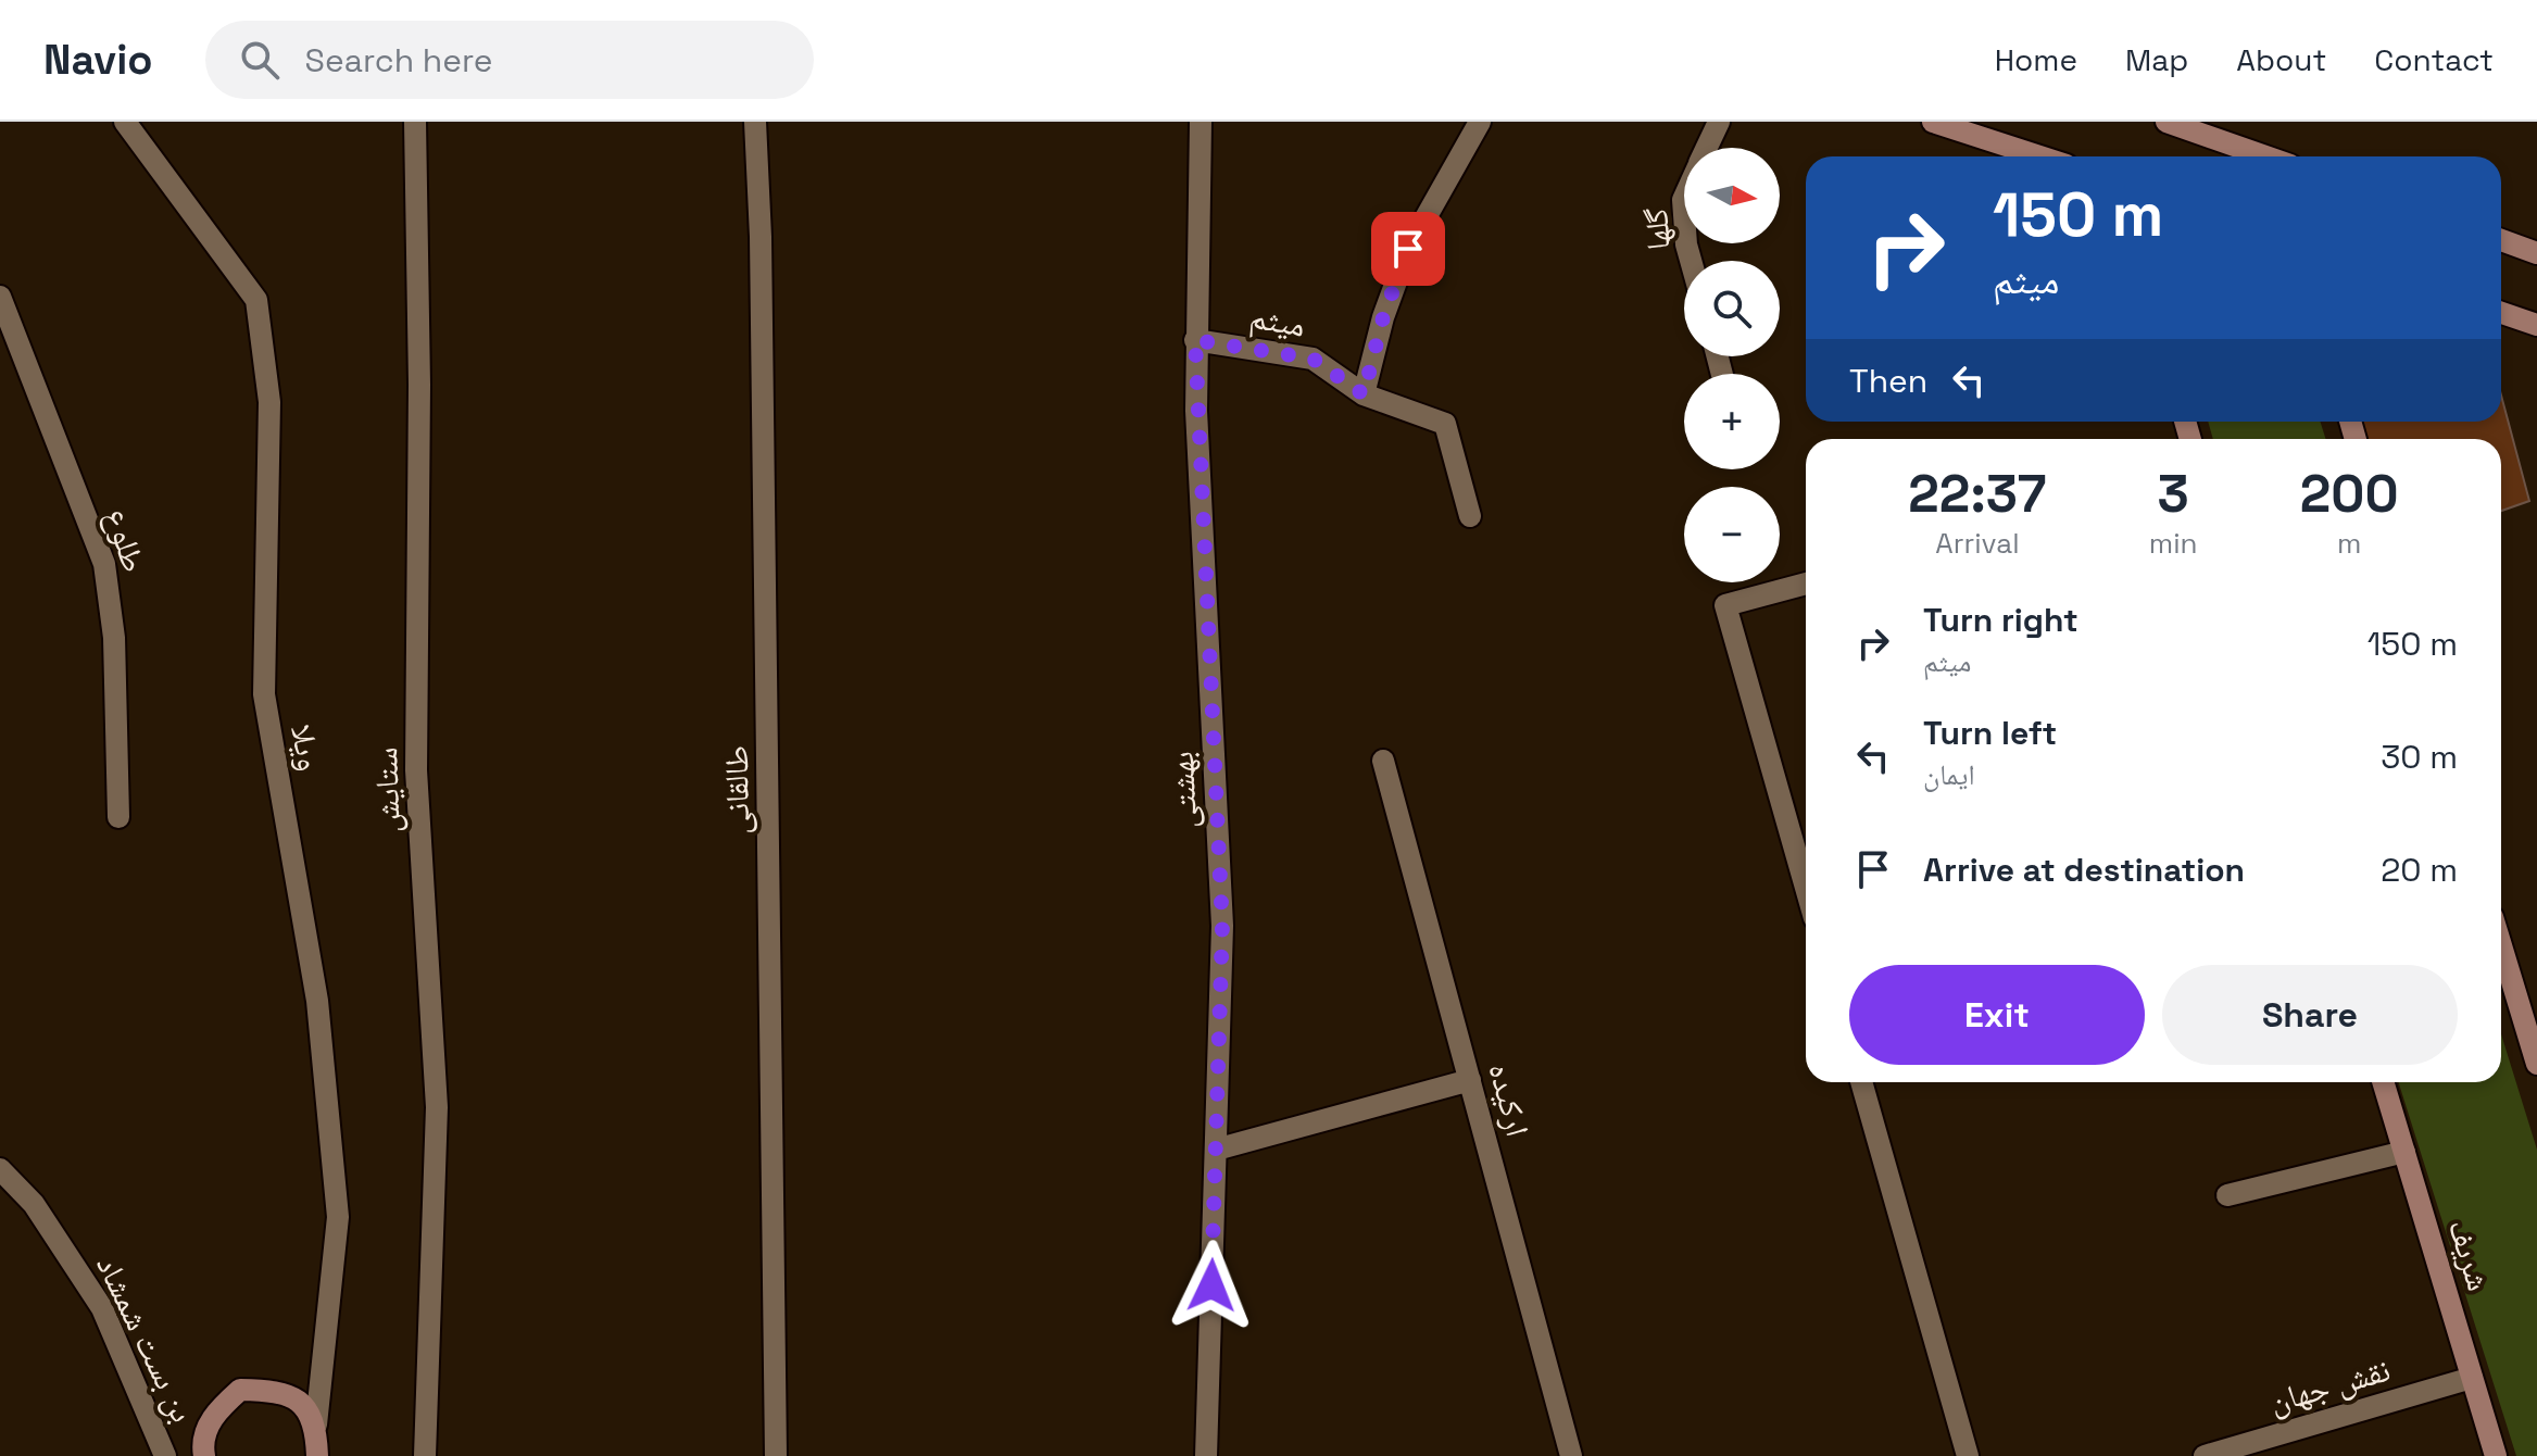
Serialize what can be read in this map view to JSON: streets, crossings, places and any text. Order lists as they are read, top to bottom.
{
  "streets": {
    "street": [
      "گلها",
      "میثم",
      "طلوع",
      "ویلا",
      "ستایش",
      "طالقانی",
      "بهشتی",
      "ارکیده",
      "شریف",
      "بن بست شمشاد",
      "نقش جهان"
    ]
  },
  "crossings": [
    ["میثم", "بهشتی"],
    ["شریف", "نقش جهان"]
  ],
  "north": "right",
  "page": {
    "header": "Navio",
    "search": "Search here",
    "nav": [
      "Home",
      "Map",
      "About",
      "Contact"
    ],
    "map_buttons": ["+", "−"],
    "turn": ["150 m", "میثم"],
    "then": "Then",
    "eta": [
      "22:37",
      "Arrival",
      "3",
      "min",
      "200",
      "m"
    ],
    "list": [
      {
        "name": "Turn right",
        "note": "میثم",
        "value": "150 m"
      },
      {
        "name": "Turn left",
        "note": "ایمان",
        "value": "30 m"
      },
      {
        "name": "Arrive at destination",
        "value": "20 m"
      }
    ],
    "buttons": ["Exit", "Share"]
  }
}
